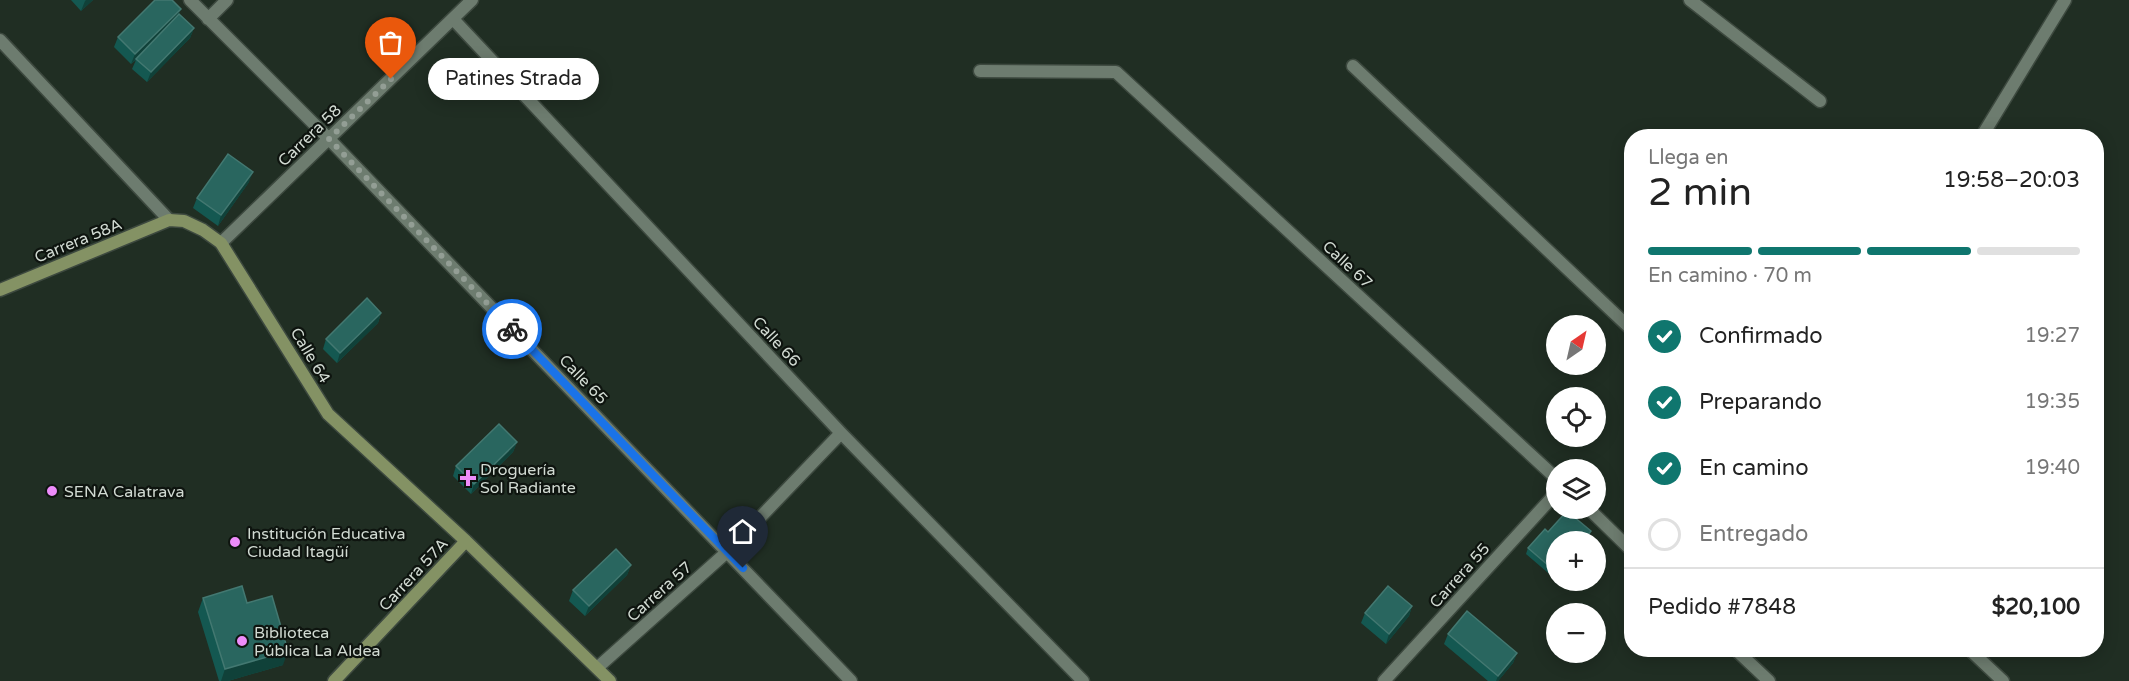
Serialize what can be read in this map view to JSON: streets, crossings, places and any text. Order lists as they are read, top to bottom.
{
  "streets": {
    "street": [
      "Carrera 58",
      "Carrera 58A",
      "Calle 67",
      "Calle 66",
      "Calle 64",
      "Calle 65",
      "Carrera 57A",
      "Carrera 55",
      "Carrera 57"
    ]
  },
  "crossings": [
    ["Carrera 58", "Calle 66"],
    ["Carrera 58", "Calle 64"],
    ["Carrera 58", "Calle 65"],
    ["Carrera 58A", "Calle 64"],
    ["Calle 66", "Carrera 57"],
    ["Calle 64", "Carrera 57A"],
    ["Calle 64", "Carrera 57"],
    ["Calle 65", "Carrera 57"]
  ],
  "places": {
    "other": [
      "Patines Strada",
      "SENA Calatrava",
      "Institución Educativa Ciudad Itagüí",
      "Biblioteca Pública La Aldea"
    ],
    "health": ["Droguería Sol Radiante"]
  },
  "north": "top right",
  "page": {
    "bubble": "Patines Strada",
    "heading": ["2 min", "Llega en", "19:58–20:03"],
    "panel": ["Pedido #7848", "$20,100"],
    "bar": "En camino · 70 m",
    "list": [
      ["Confirmado", "19:27"],
      ["Preparando", "19:35"],
      ["En camino", "19:40"],
      "Entregado"
    ],
    "map_buttons": ["+", "−"]
  }
}
